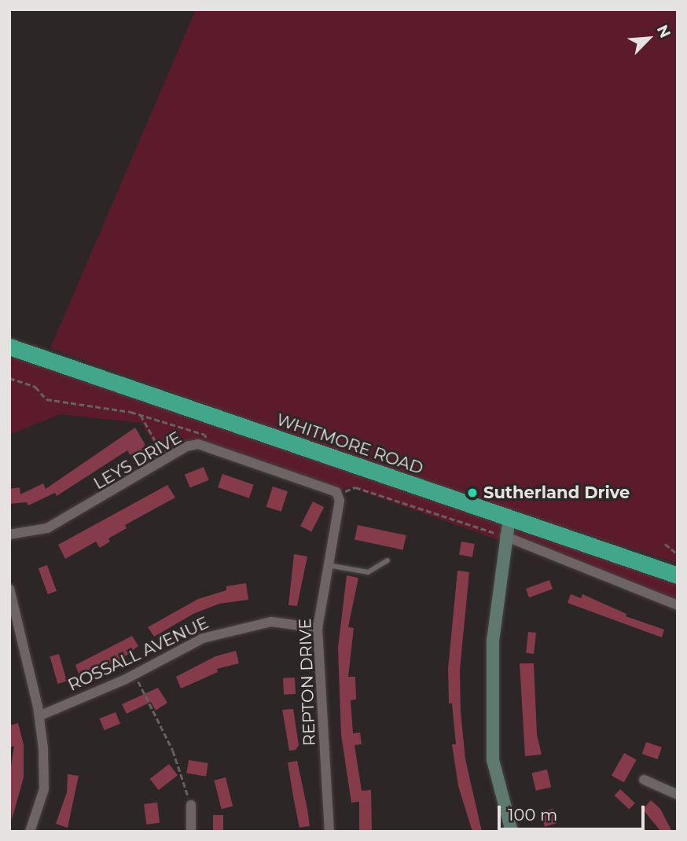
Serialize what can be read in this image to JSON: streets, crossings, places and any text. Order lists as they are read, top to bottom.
{
  "streets": {
    "highway": ["WHITMORE ROAD"],
    "street": ["LEYS DRIVE", "ROSSALL AVENUE", "REPTON DRIVE"]
  },
  "crossings": [
    ["LEYS DRIVE", "REPTON DRIVE"],
    ["ROSSALL AVENUE", "REPTON DRIVE"]
  ],
  "places": ["Sutherland Drive"],
  "scale_bar": "100 m",
  "north": "top right"
}
